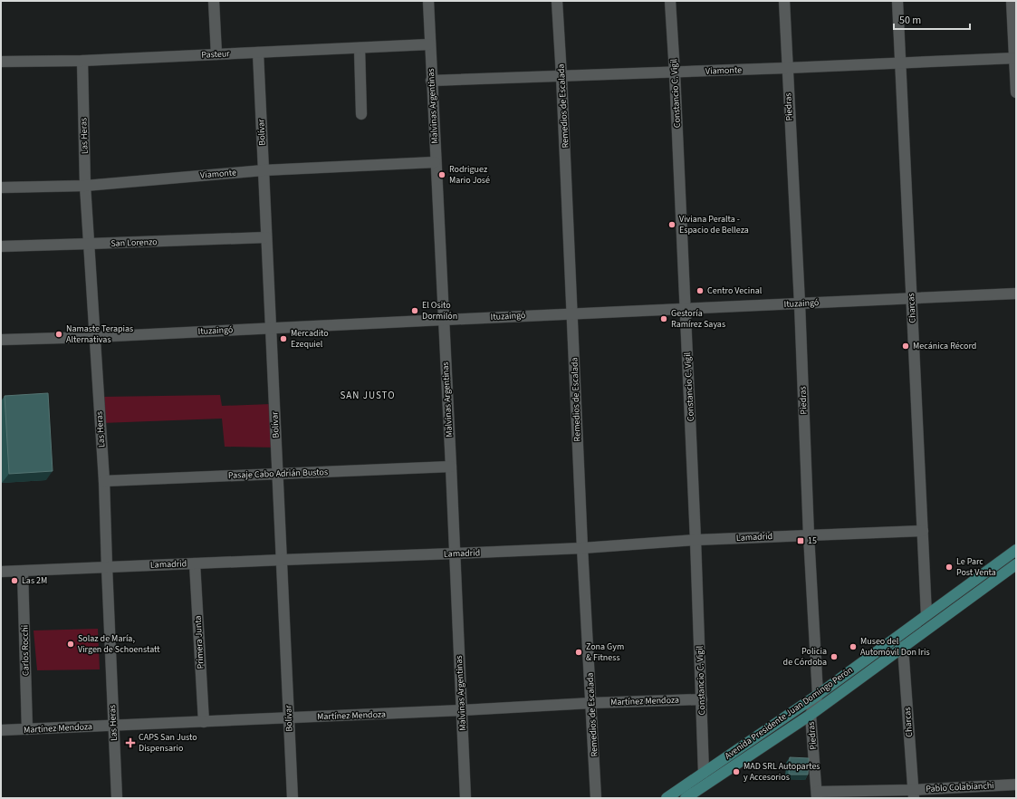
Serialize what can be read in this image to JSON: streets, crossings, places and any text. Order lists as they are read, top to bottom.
{
  "streets": {
    "main road": ["Avenida Presidente Juan Domingo Perón"],
    "street": [
      "Pasteur",
      "Viamonte",
      "Constancio C. Vigil",
      "Malvinas Argentinas",
      "Remedios de Escalada",
      "Piedras",
      "Bolívar",
      "Las Heras",
      "San Lorenzo",
      "Ituzaingó",
      "Charcas",
      "Pasaje Cabo Adrián Bustos",
      "Lamadrid",
      "Primera Junta",
      "Carlos Rocchi",
      "Martínez Mendoza",
      "Pablo Colabianchi"
    ]
  },
  "crossings": [
    ["Pasteur", "Malvinas Argentinas"],
    ["Pasteur", "Bolívar"],
    ["Pasteur", "Las Heras"],
    ["Viamonte", "Constancio C. Vigil"],
    ["Viamonte", "Malvinas Argentinas"],
    ["Viamonte", "Remedios de Escalada"],
    ["Viamonte", "Piedras"],
    ["Viamonte", "Bolívar"],
    ["Viamonte", "Las Heras"],
    ["Viamonte", "Charcas"],
    ["Constancio C. Vigil", "Ituzaingó"],
    ["Constancio C. Vigil", "Lamadrid"],
    ["Constancio C. Vigil", "Martínez Mendoza"],
    ["Constancio C. Vigil", "Avenida Presidente Juan Domingo Perón"],
    ["Malvinas Argentinas", "Ituzaingó"],
    ["Malvinas Argentinas", "Pasaje Cabo Adrián Bustos"],
    ["Malvinas Argentinas", "Lamadrid"],
    ["Malvinas Argentinas", "Martínez Mendoza"],
    ["Remedios de Escalada", "Ituzaingó"],
    ["Remedios de Escalada", "Lamadrid"],
    ["Remedios de Escalada", "Martínez Mendoza"],
    ["Piedras", "Ituzaingó"],
    ["Piedras", "Lamadrid"],
    ["Piedras", "Avenida Presidente Juan Domingo Perón"],
    ["Piedras", "Pablo Colabianchi"],
    ["Bolívar", "San Lorenzo"],
    ["Bolívar", "Ituzaingó"],
    ["Bolívar", "Pasaje Cabo Adrián Bustos"],
    ["Bolívar", "Lamadrid"],
    ["Bolívar", "Martínez Mendoza"],
    ["Las Heras", "San Lorenzo"],
    ["Las Heras", "Ituzaingó"],
    ["Las Heras", "Pasaje Cabo Adrián Bustos"],
    ["Las Heras", "Lamadrid"],
    ["Las Heras", "Martínez Mendoza"],
    ["Ituzaingó", "Charcas"],
    ["Charcas", "Lamadrid"],
    ["Charcas", "Avenida Presidente Juan Domingo Perón"],
    ["Charcas", "Pablo Colabianchi"],
    ["Lamadrid", "Primera Junta"],
    ["Lamadrid", "Carlos Rocchi"],
    ["Primera Junta", "Martínez Mendoza"],
    ["Carlos Rocchi", "Martínez Mendoza"]
  ],
  "districts": ["SAN JUSTO"],
  "places": {
    "other": [
      "Rodriguez Mario José",
      "Viviana Peralta - Espacio de Belleza",
      "Centro Vecinal",
      "El Osito Dormilón",
      "Gestoría Ramírez Sayas",
      "Namaste Terapias Alternativas",
      "Mercadito Ezequiel",
      "Mecánica Récord",
      "Le Parc Post Venta",
      "Las 2M",
      "Solaz de María, Virgen de Schoenstatt",
      "Museo del Automóvil Don Iris",
      "Zona Gym & Fitness",
      "Policia de Córdoba",
      "MAD SRL Autopartes y Accesorios"
    ],
    "transit": ["15"],
    "health": ["CAPS San Justo Dispensario"]
  },
  "scale_bar": "50 m"
}
